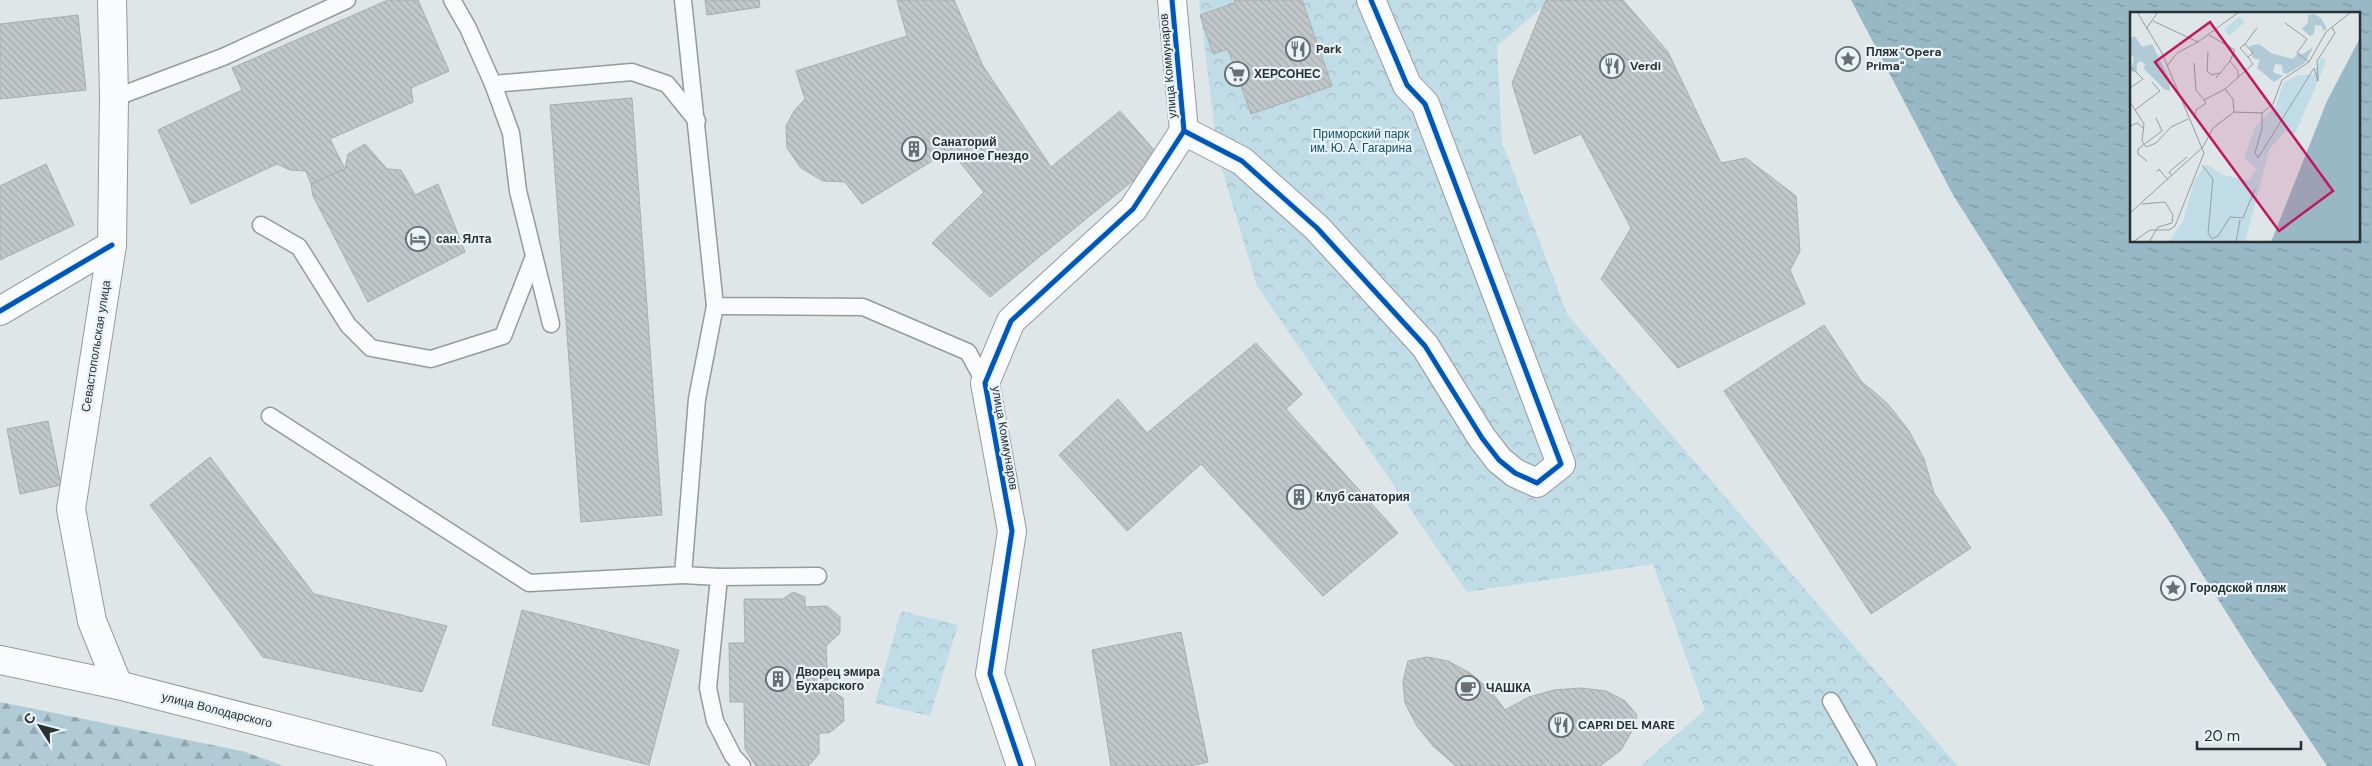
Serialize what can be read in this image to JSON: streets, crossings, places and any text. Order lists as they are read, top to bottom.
{
  "streets": {
    "street": ["улица Коммунаров", "Севастопольская улица", "улица Володарского"]
  },
  "crossings": [
    ["Севастопольская улица", "улица Володарского"]
  ],
  "parks": ["Приморский парк им. Ю. А. Гагарина"],
  "places": {
    "restaurant": ["Park", "Verdi", "CAPRI DEL MARE"],
    "place": ["Пляж \"Opera Prima\"", "Городской пляж"],
    "supermarket": ["ХЕРСОНЕС"],
    "building": ["Санаторий Орлиное Гнездо", "Клуб санатория", "Дворец эмира Бухарского"],
    "hotel": ["сан. Ялта"],
    "cafe": ["ЧАШКА"]
  },
  "scale_bar": "20 m",
  "north": "top left"
}
